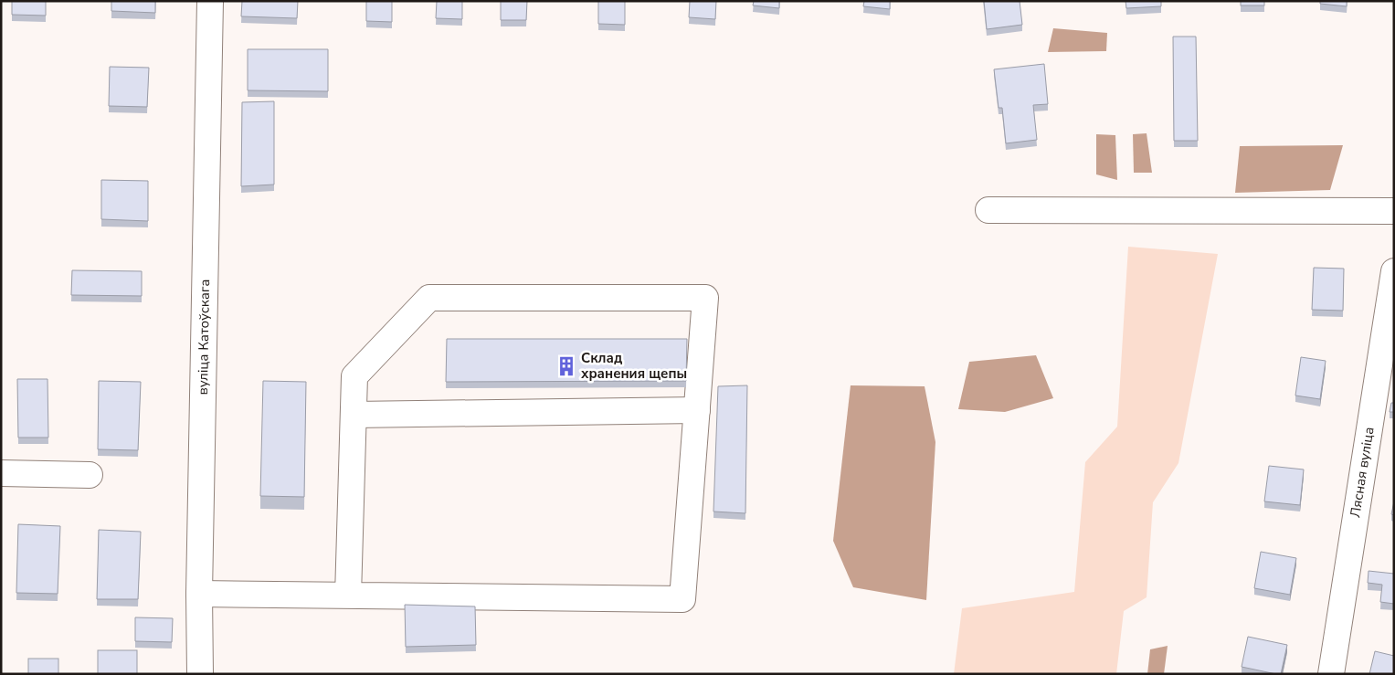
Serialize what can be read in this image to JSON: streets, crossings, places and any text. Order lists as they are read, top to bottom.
{
  "streets": {
    "street": ["вуліца Катоўскага", "Лясная вуліца"]
  },
  "places": {
    "building": ["Склад хранения щепы"]
  }
}
